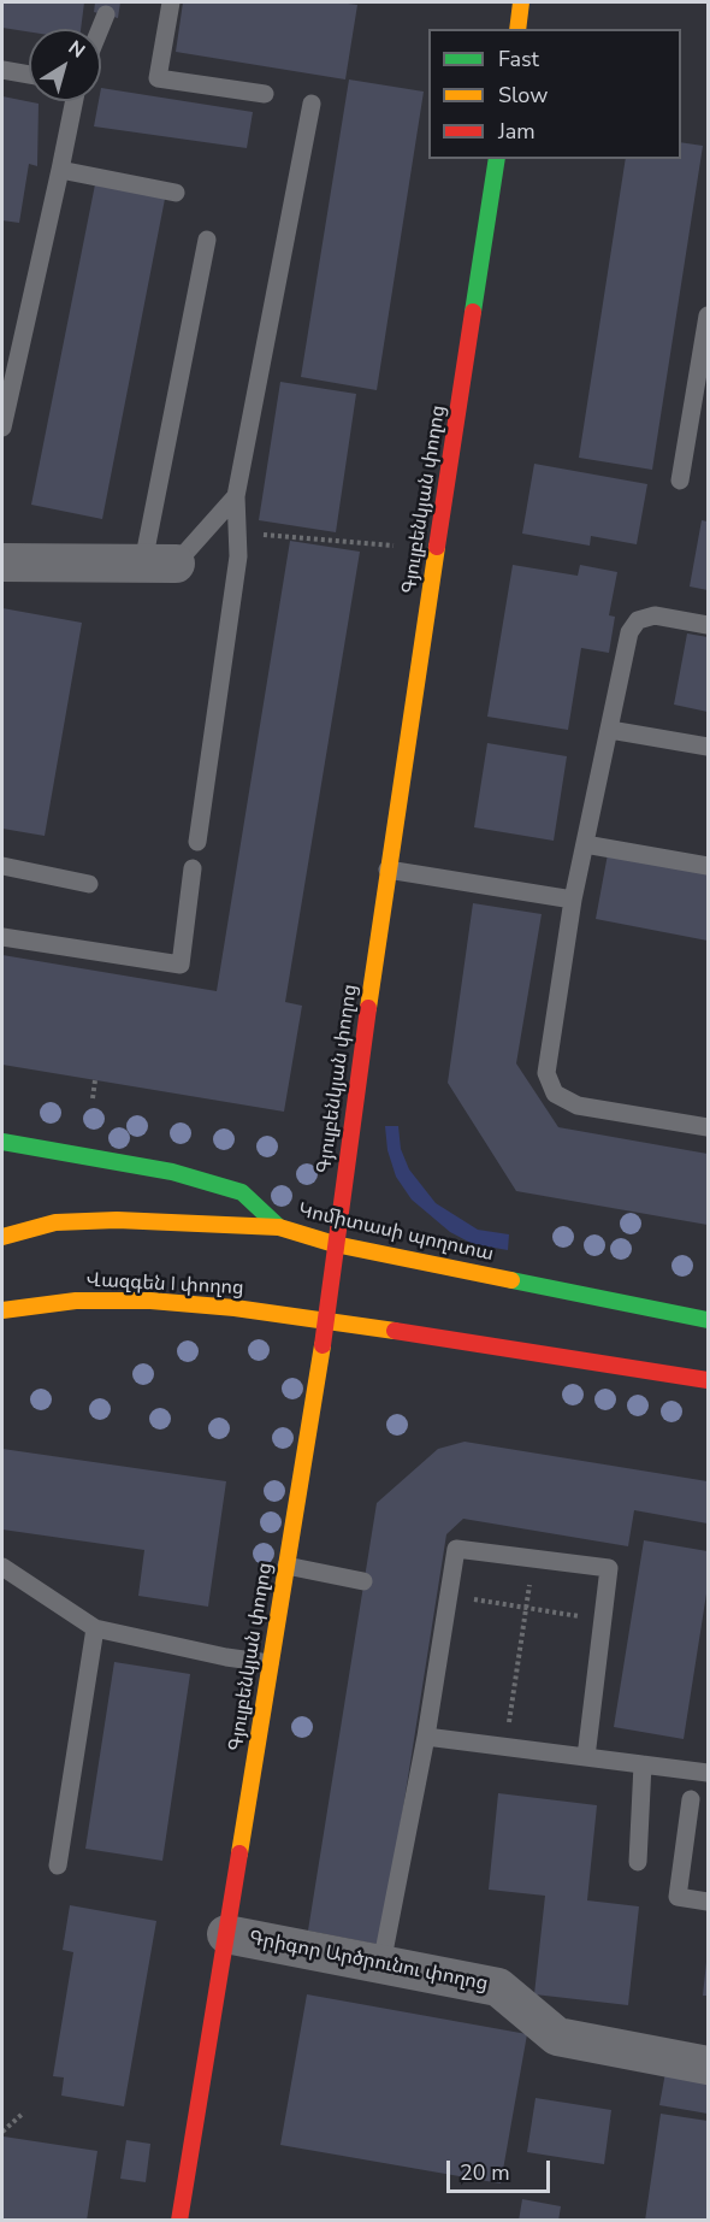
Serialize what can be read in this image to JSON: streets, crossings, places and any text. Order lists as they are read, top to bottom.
{
  "streets": {
    "street": [
      "Գյուլբենկյան փողոց",
      "Կոմիտասի պողոտա",
      "Վազգեն I փողոց",
      "Գրիգոր Արծրունու փողոց"
    ]
  },
  "crossings": [
    ["Գյուլբենկյան փողոց", "Կոմիտասի պողոտա"],
    ["Գյուլբենկյան փողոց", "Վազգեն I փողոց"],
    ["Գյուլբենկյան փողոց", "Գրիգոր Արծրունու փողոց"]
  ],
  "legend": ["Fast", "Slow", "Jam"],
  "scale_bar": "20 m",
  "north": "top right"
}
